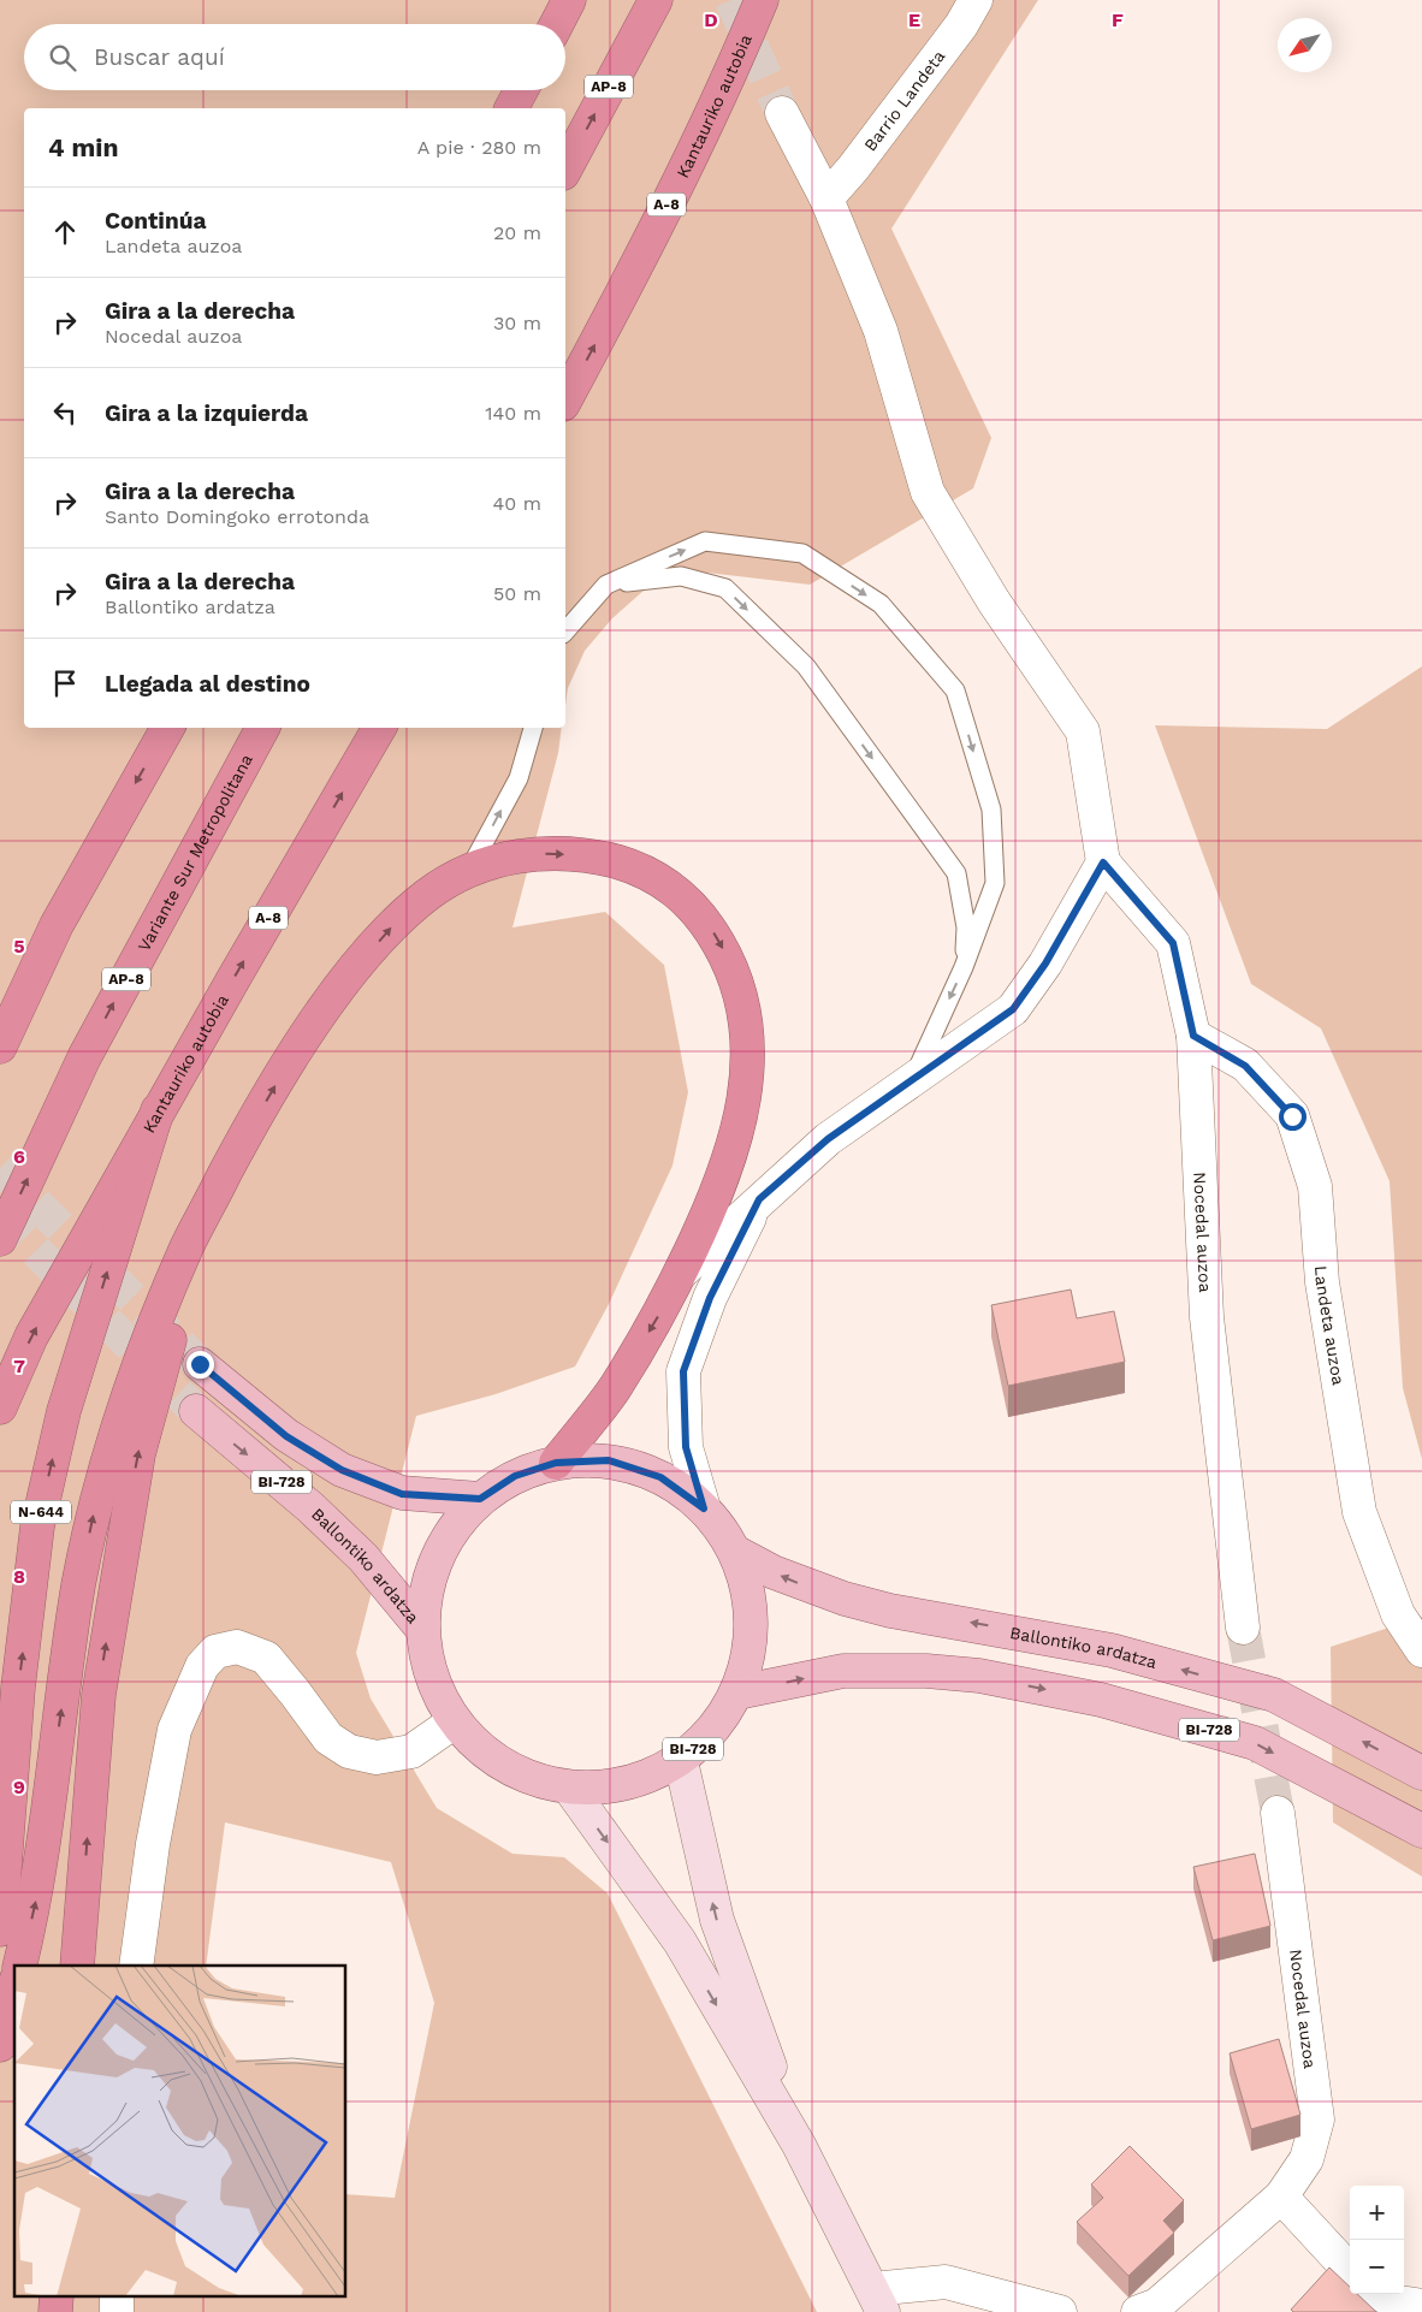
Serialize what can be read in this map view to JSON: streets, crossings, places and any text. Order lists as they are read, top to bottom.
{
  "streets": {
    "highway": [
      "AP-8",
      "Kantauriko autobia",
      "A-8",
      "Variante Sur Metropolitana",
      "N-644"
    ],
    "main road": ["BI-728", "Ballontiko ardatza"],
    "street": ["Barrio Landeta", "Nocedal auzoa", "Landeta auzoa"]
  },
  "crossings": [
    ["Kantauriko autobia", "N-644"],
    ["Nocedal auzoa", "Landeta auzoa"],
    ["BI-728", "Ballontiko ardatza"]
  ],
  "north": "bottom left",
  "page": {
    "search": "Buscar aquí",
    "heading": ["4 min", "A pie · 280 m"],
    "list": [
      ["Continúa", "Landeta auzoa", "20 m"],
      ["Gira a la derecha", "Nocedal auzoa", "30 m"],
      ["Gira a la izquierda", "140 m"],
      ["Gira a la derecha", "Santo Domingoko errotonda", "40 m"],
      ["Gira a la derecha", "Ballontiko ardatza", "50 m"],
      "Llegada al destino"
    ],
    "map_buttons": ["+", "−"]
  },
  "grid": {
    "columns": ["D", "E", "F"],
    "rows": [
      "5",
      "6",
      "7",
      "8",
      "9"
    ]
  }
}
